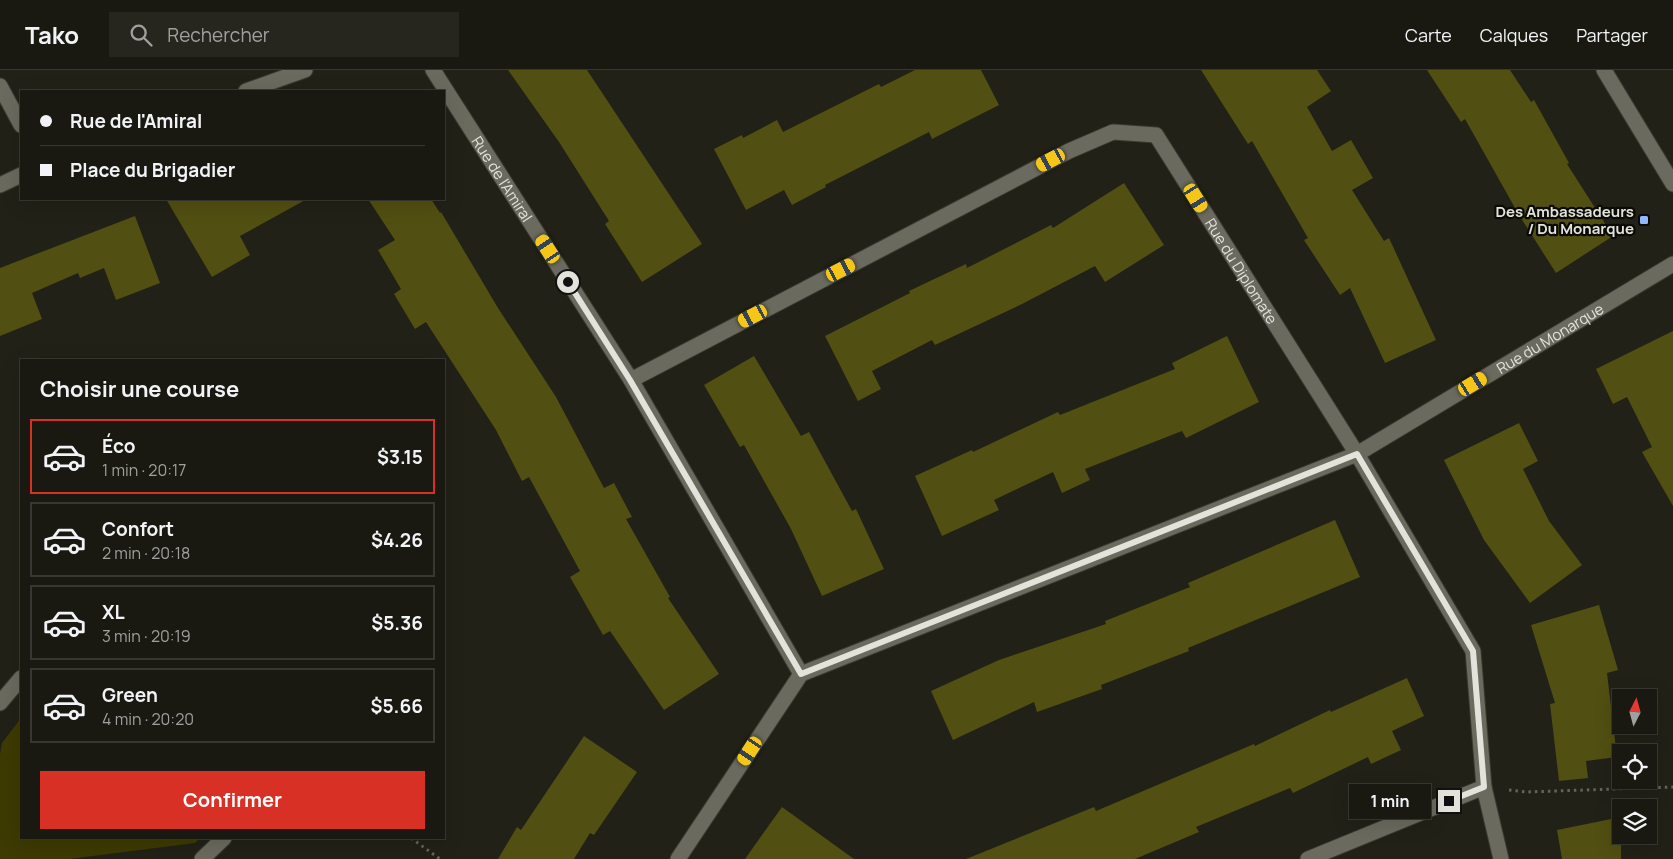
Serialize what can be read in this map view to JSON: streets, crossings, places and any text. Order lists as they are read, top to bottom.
{
  "streets": {
    "street": ["Rue de l'Amiral", "Rue du Diplomate", "Rue du Monarque"]
  },
  "crossings": [
    ["Rue de l'Amiral", "Rue du Diplomate"],
    ["Rue de l'Amiral", "Rue du Monarque"],
    ["Rue du Diplomate", "Rue du Monarque"]
  ],
  "places": {
    "transit": ["Des Ambassadeurs / Du Monarque"]
  },
  "north": "top",
  "page": {
    "header": "Tako",
    "search": "Rechercher",
    "nav": ["Carte", "Calques", "Partager"],
    "banner": ["Rue de l'Amiral", "Place du Brigadier"],
    "heading": "Choisir une course",
    "list": [
      {
        "name": "Éco",
        "note": "1 min · 20:17",
        "value": "$3.15"
      },
      {
        "name": "Confort",
        "note": "2 min · 20:18",
        "value": "$4.26"
      },
      {
        "name": "XL",
        "note": "3 min · 20:19",
        "value": "$5.36"
      },
      {
        "name": "Green",
        "note": "4 min · 20:20",
        "value": "$5.66"
      }
    ],
    "buttons": "Confirmer",
    "bubble": "1 min"
  }
}
